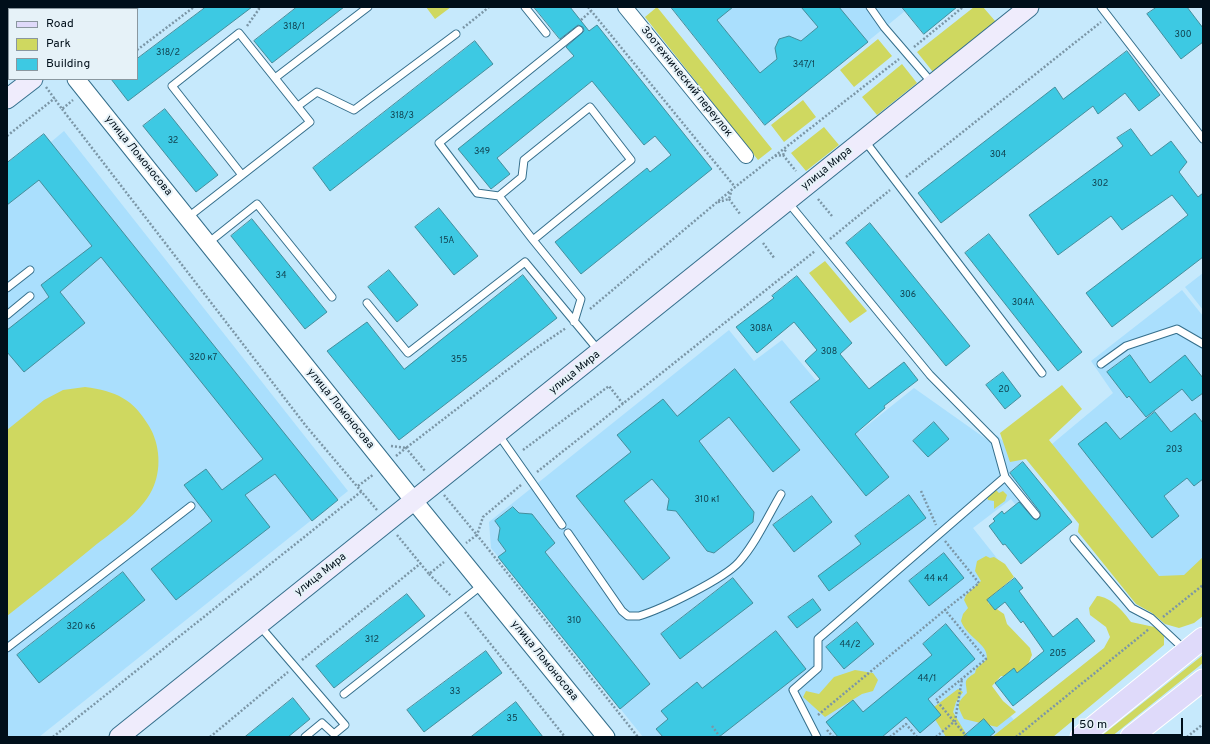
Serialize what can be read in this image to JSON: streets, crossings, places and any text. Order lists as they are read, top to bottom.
{
  "streets": {
    "main road": ["улица Мира"],
    "street": ["Зоотехнический переулок", "улица Ломоносова"]
  },
  "crossings": [
    ["улица Ломоносова", "улица Мира"]
  ],
  "house_numbers": [
    "318/1",
    "300",
    "318/2",
    "347/1",
    "318/3",
    "32",
    "349",
    "304",
    "302",
    "15А",
    "34",
    "306",
    "304А",
    "308А",
    "308",
    "320 к7",
    "355",
    "20",
    "203",
    "310 к1",
    "44 к4",
    "310",
    "320 к6",
    "312",
    "44/2",
    "205",
    "44/1",
    "33",
    "35"
  ],
  "legend": ["Road", "Park", "Building"],
  "scale_bar": "50 m"
}
